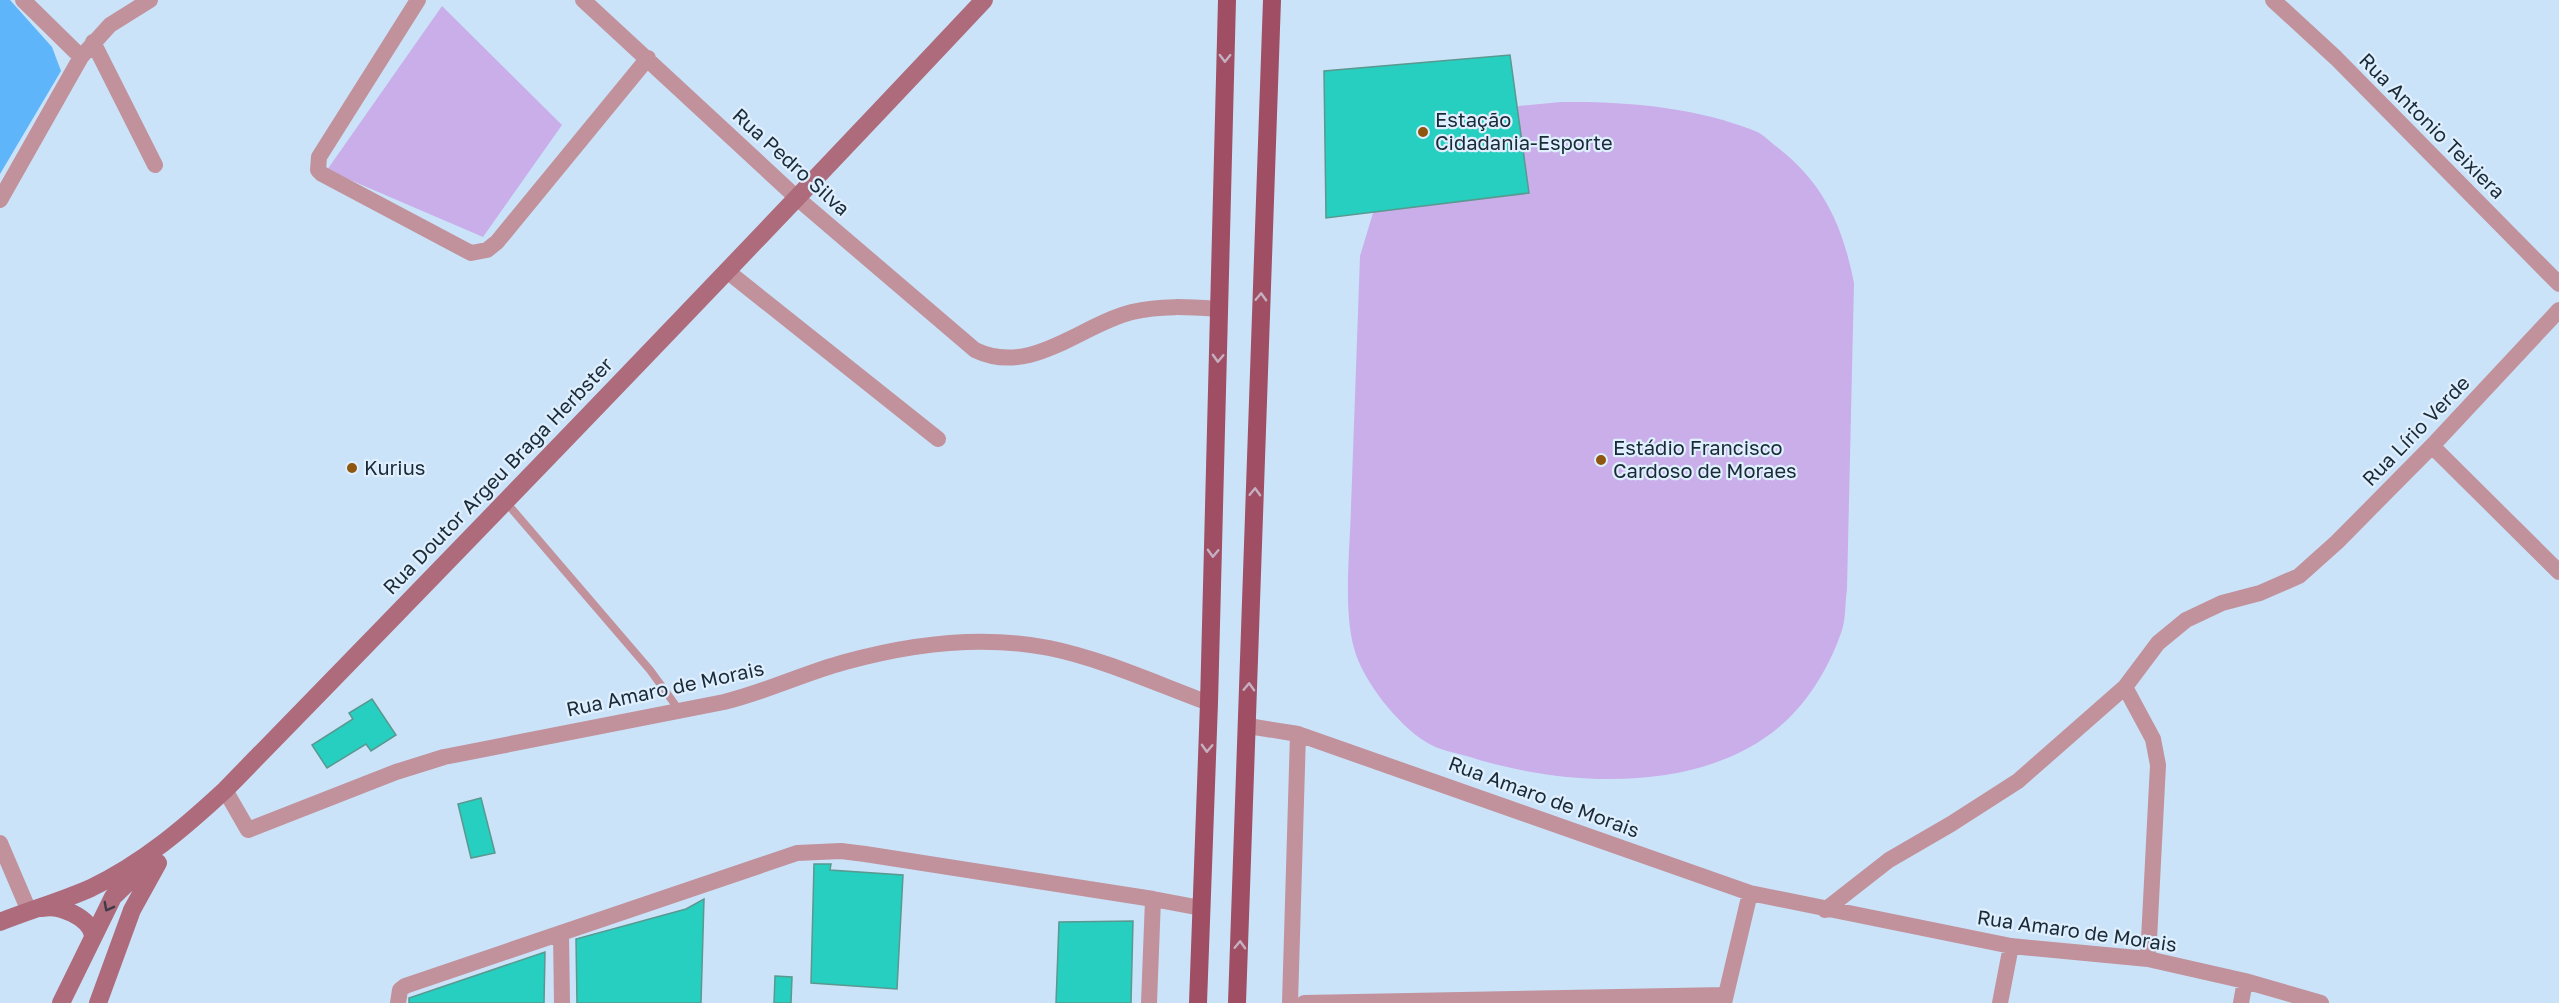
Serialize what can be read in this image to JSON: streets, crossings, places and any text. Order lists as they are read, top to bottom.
{
  "streets": {
    "street": [
      "Rua Antonio Teixiera",
      "Rua Pedro Silva",
      "Rua Lírio Verde",
      "Rua Doutor Argeu Braga Herbster",
      "Rua Amaro de Morais"
    ]
  },
  "crossings": [
    ["Rua Pedro Silva", "Rua Doutor Argeu Braga Herbster"],
    ["Rua Doutor Argeu Braga Herbster", "Rua Amaro de Morais"]
  ],
  "places": ["Estação Cidadania-Esporte", "Estádio Francisco Cardoso de Moraes", "Kurius"]
}
